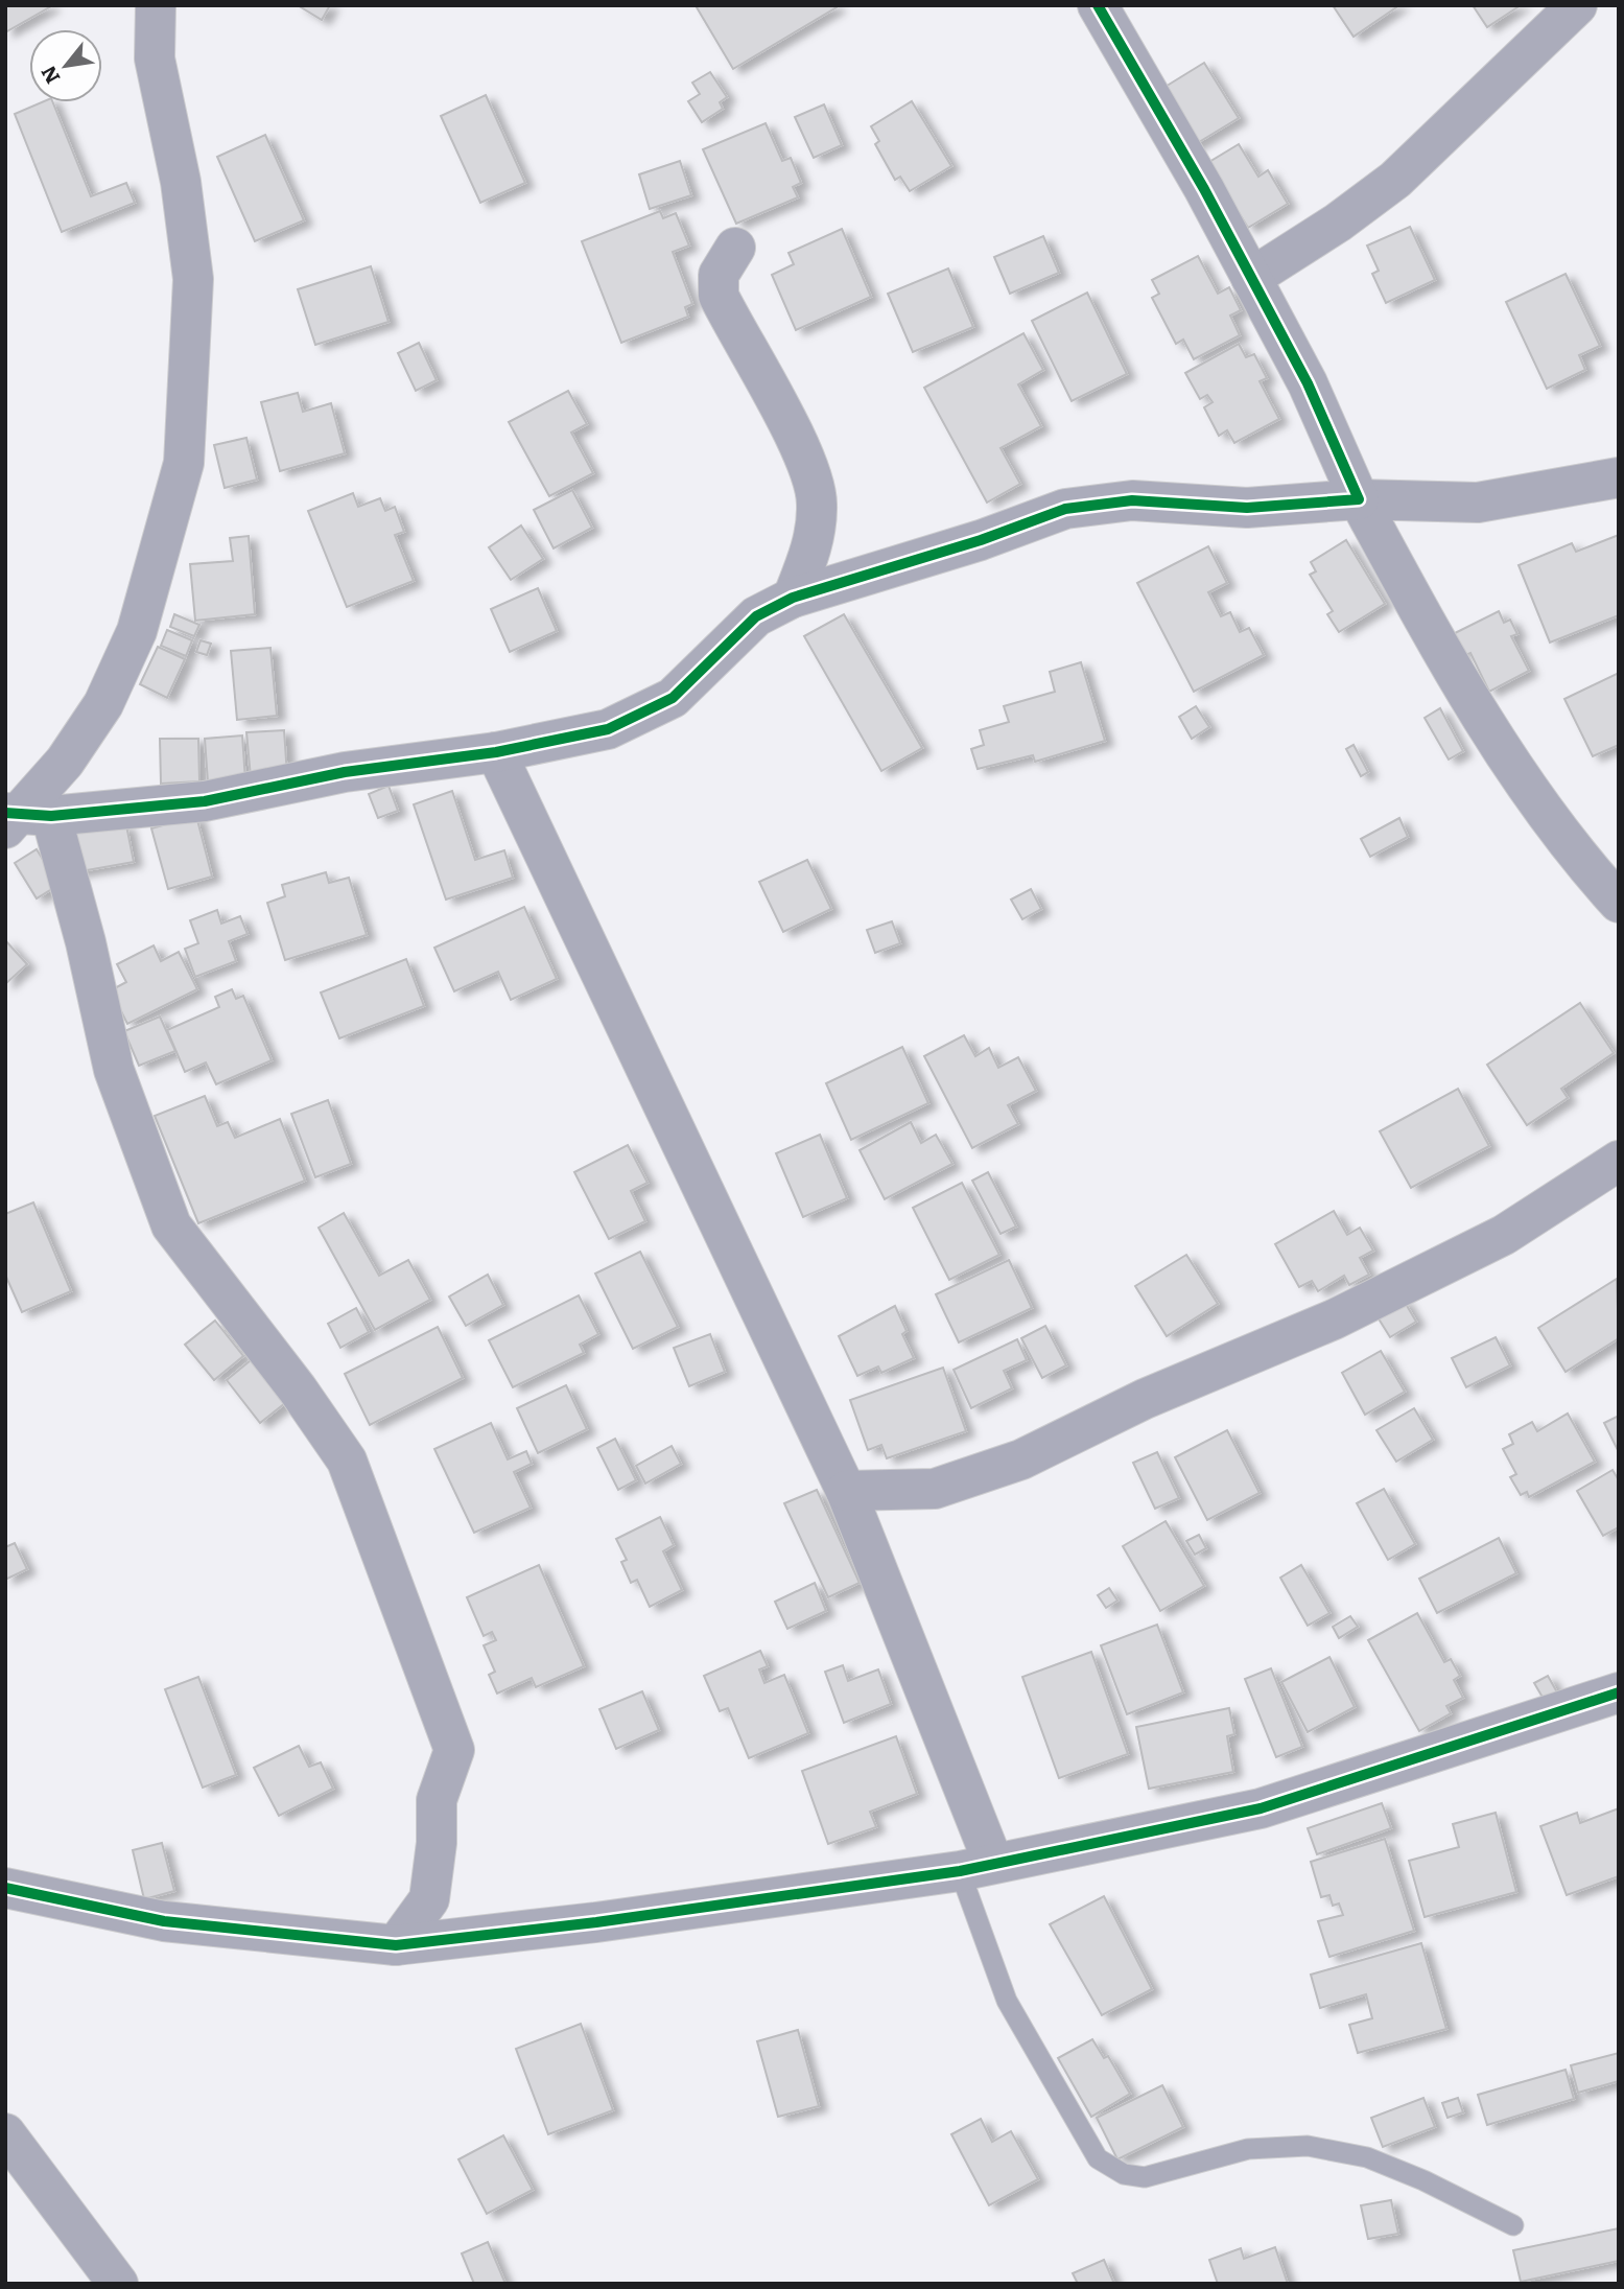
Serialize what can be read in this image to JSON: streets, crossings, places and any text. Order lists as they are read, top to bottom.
{
  "north": "bottom left"
}
